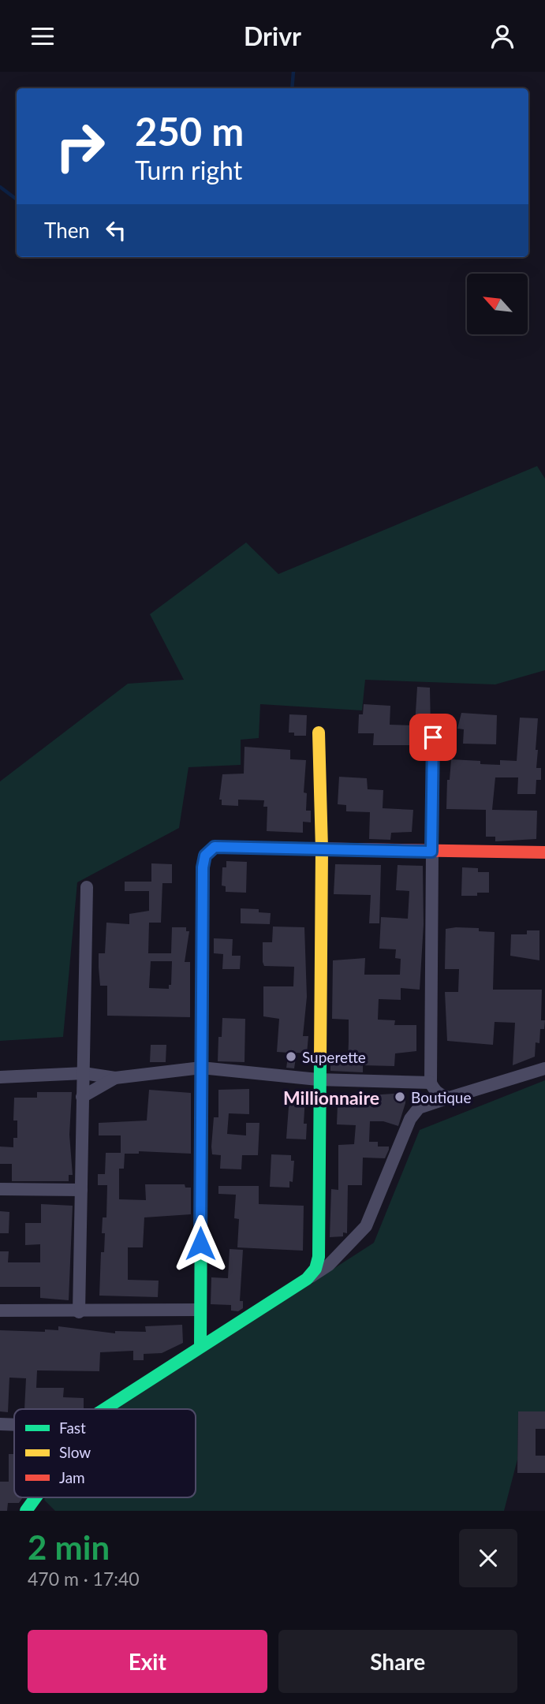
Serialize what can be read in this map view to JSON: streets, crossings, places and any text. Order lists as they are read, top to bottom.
{
  "districts": ["Millionnaire"],
  "places": ["Superette", "Boutique"],
  "legend": ["Fast", "Slow", "Jam"],
  "north": "top left",
  "page": {
    "header": "Drivr",
    "turn": ["250 m", "Turn right"],
    "then": "Then",
    "heading": ["2 min", "470 m · 17:40"],
    "buttons": ["Exit", "Share"]
  }
}
